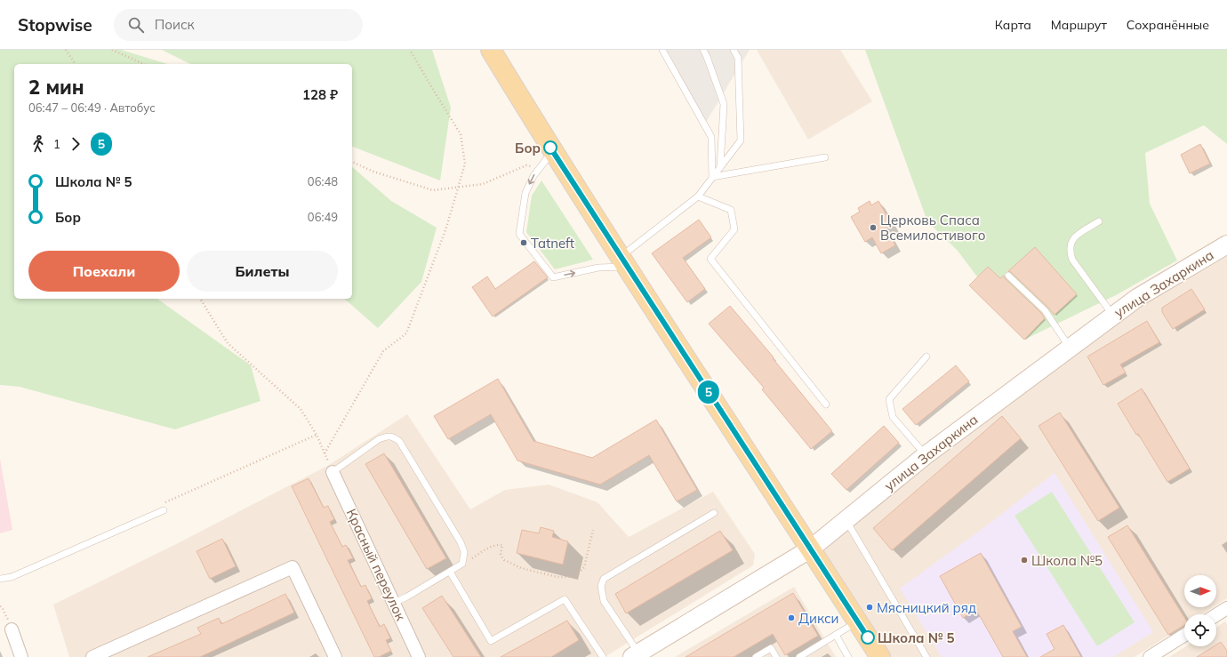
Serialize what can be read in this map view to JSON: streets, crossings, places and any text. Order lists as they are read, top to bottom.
{
  "streets": {
    "street": ["улица Захаркина", "Красный переулок"]
  },
  "places": [
    "Бор",
    "Церковь Спаса Всемилостивого",
    "Tatneft",
    "Школа №5",
    "Мясницкий ряд",
    "Дикси",
    "Школа № 5"
  ],
  "lines": ["bus line 5"],
  "north": "right",
  "page": {
    "header": "Stopwise",
    "search": "Поиск",
    "nav": ["Карта", "Маршрут", "Сохранённые"],
    "on_map": "5",
    "heading": ["2 мин", "06:47 – 06:49 · Автобус", "128 ₽"],
    "legs": ["1", "5"],
    "list": [
      {
        "name": "Школа № 5",
        "value": "06:48"
      },
      {
        "name": "Бор",
        "value": "06:49"
      }
    ],
    "buttons": ["Поехали", "Билеты"]
  }
}
